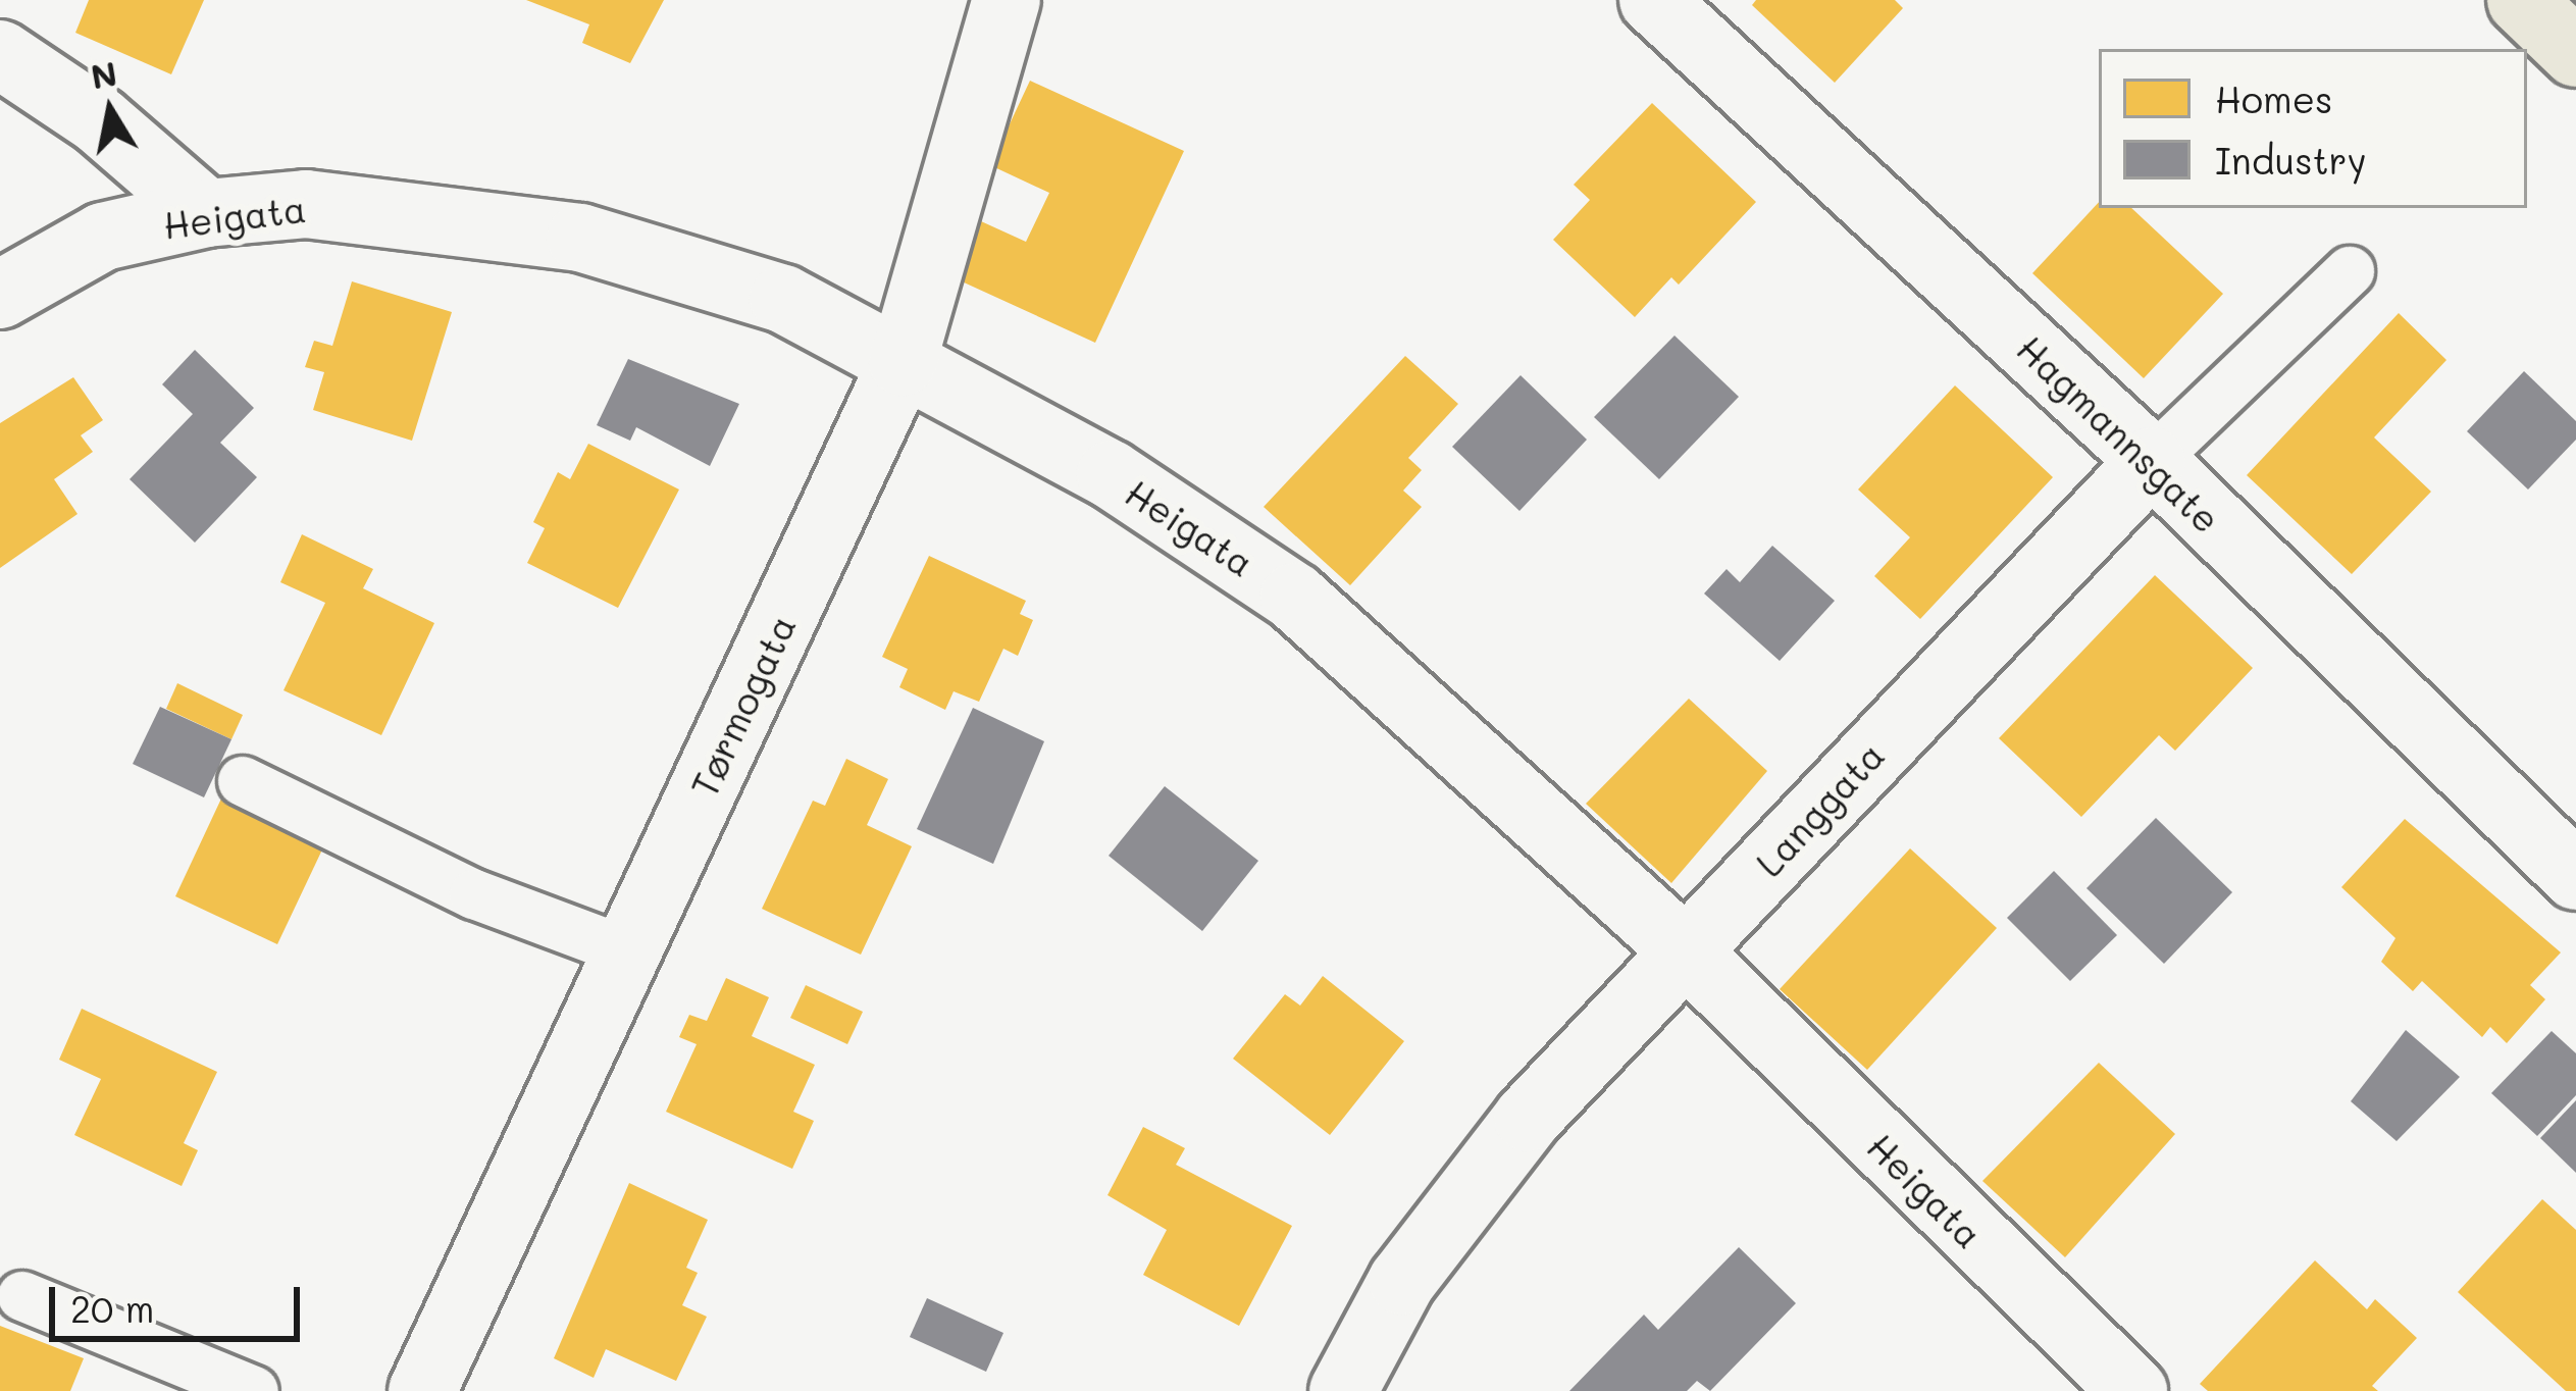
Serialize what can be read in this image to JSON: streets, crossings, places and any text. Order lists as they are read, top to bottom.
{
  "streets": {
    "street": [
      "Heigata",
      "Hagmannsgate",
      "Tørmogata",
      "Langgata"
    ]
  },
  "crossings": [
    ["Heigata", "Tørmogata"],
    ["Heigata", "Langgata"],
    ["Hagmannsgate", "Langgata"]
  ],
  "legend": ["Homes", "Industry"],
  "scale_bar": "20 m",
  "north": "top"
}
